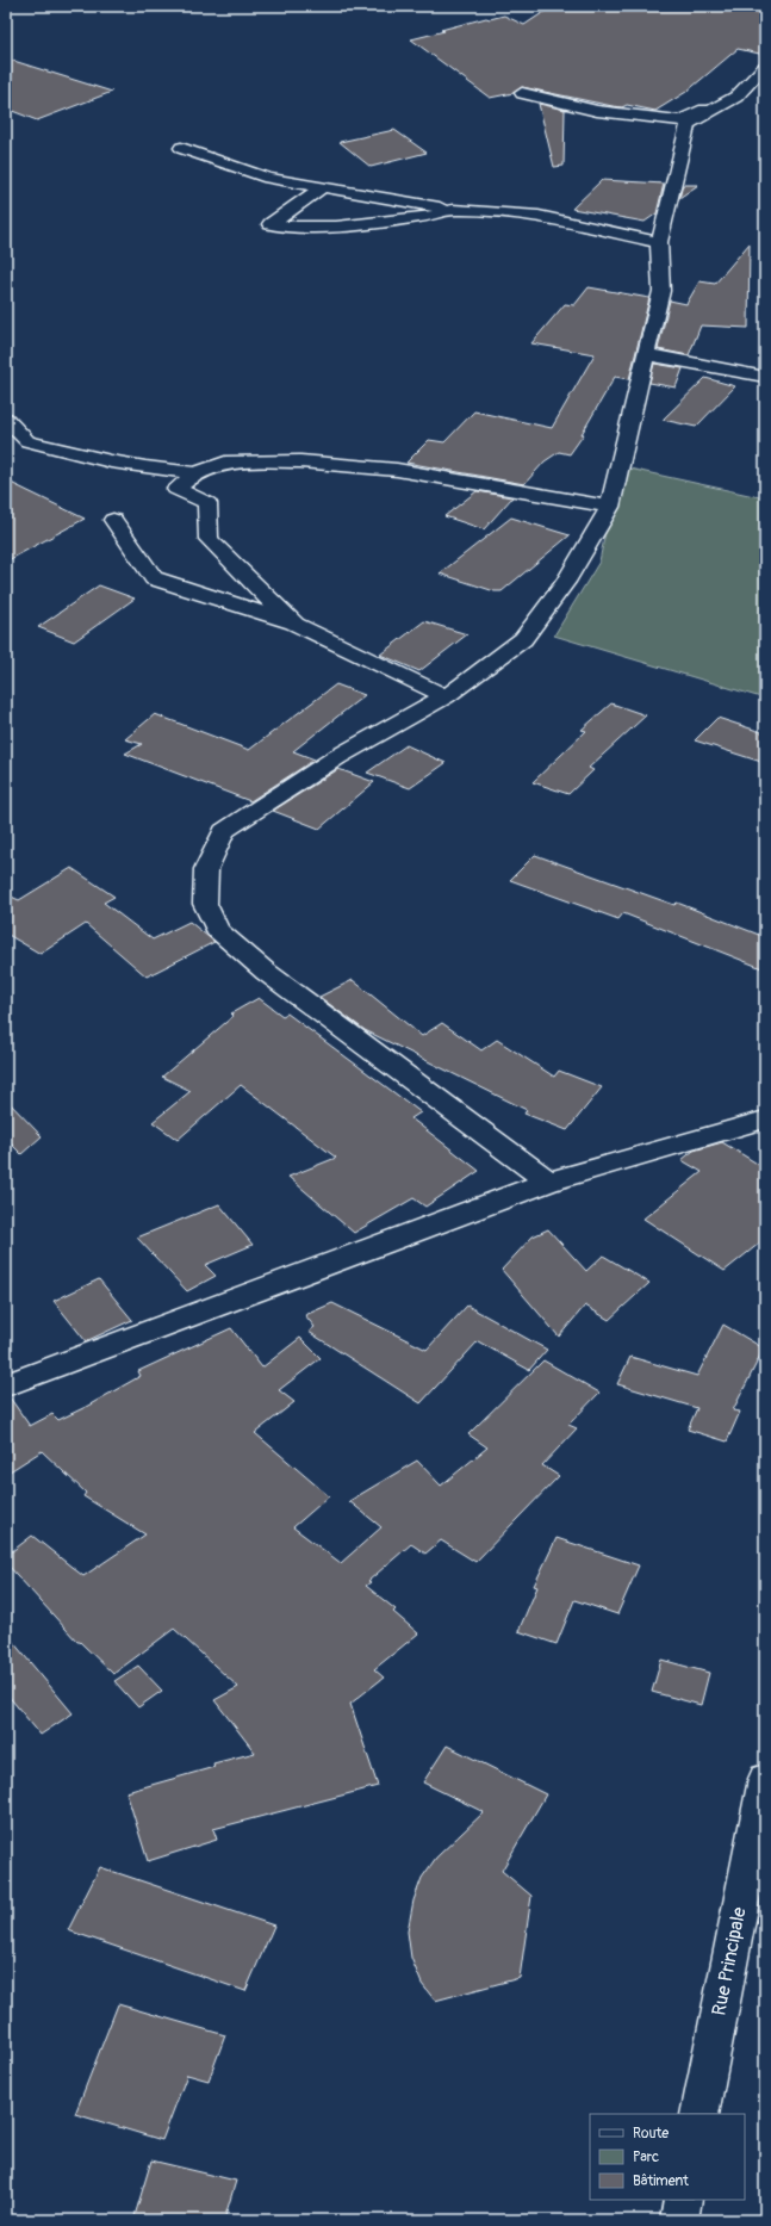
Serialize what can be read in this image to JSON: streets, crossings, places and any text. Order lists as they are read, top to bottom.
{
  "streets": {
    "street": ["Rue Principale"]
  },
  "legend": ["Route", "Parc", "Bâtiment"]
}
